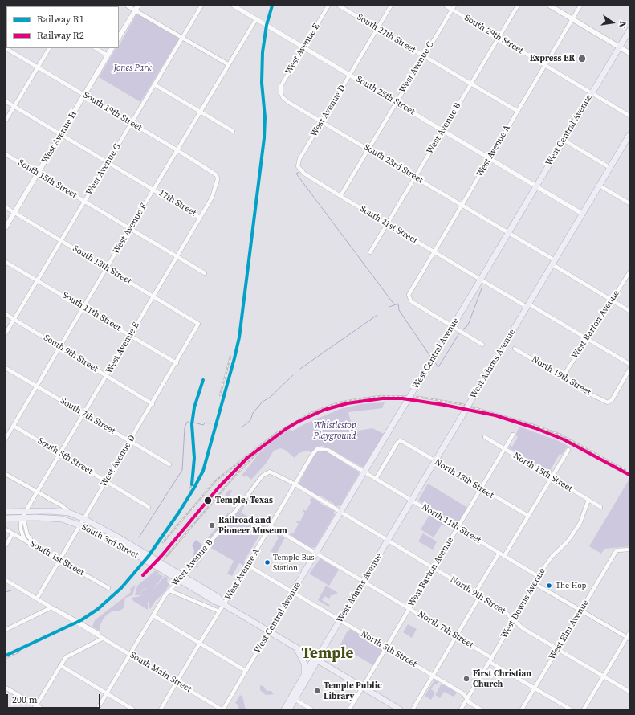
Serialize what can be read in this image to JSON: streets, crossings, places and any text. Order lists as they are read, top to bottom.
{
  "streets": {
    "main road": [
      "West Central Avenue",
      "West Avenue H",
      "West Adams Avenue",
      "South 3rd Street"
    ],
    "street": [
      "South 27th Street",
      "South 29th Street",
      "West Avenue E",
      "West Avenue C",
      "South 25th Street",
      "West Avenue D",
      "South 19th Street",
      "West Avenue B",
      "West Avenue A",
      "South 23rd Street",
      "West Avenue G",
      "South 15th Street",
      "17th Street",
      "South 21st Street",
      "West Avenue F",
      "South 13th Street",
      "South 11th Street",
      "West Barton Avenue",
      "South 9th Street",
      "North 19th Street",
      "South 7th Street",
      "South 5th Street",
      "North 15th Street",
      "North 13th Street",
      "North 11th Street",
      "South 1st Street",
      "North 9th Street",
      "West Downs Avenue",
      "North 7th Street",
      "West Elm Avenue",
      "North 5th Street",
      "South Main Street"
    ]
  },
  "crossings": [
    ["South 27th Street", "West Avenue C"],
    ["South 27th Street", "West Avenue D"],
    ["South 27th Street", "West Avenue B"],
    ["South 27th Street", "West Avenue A"],
    ["South 29th Street", "West Avenue C"],
    ["South 29th Street", "West Avenue B"],
    ["South 29th Street", "West Central Avenue"],
    ["South 29th Street", "West Avenue A"],
    ["West Avenue E", "South 25th Street"],
    ["West Avenue E", "South 19th Street"],
    ["West Avenue E", "South 23rd Street"],
    ["West Avenue E", "South 15th Street"],
    ["West Avenue E", "17th Street"],
    ["West Avenue E", "South 13th Street"],
    ["West Avenue E", "South 11th Street"],
    ["West Avenue E", "South 9th Street"],
    ["West Avenue E", "South 7th Street"],
    ["West Avenue E", "South 5th Street"],
    ["West Avenue E", "South 3rd Street"],
    ["West Avenue E", "South 1st Street"],
    ["West Avenue C", "South 25th Street"],
    ["West Avenue C", "South 23rd Street"],
    ["West Avenue C", "South 21st Street"],
    ["South 25th Street", "West Avenue D"],
    ["South 25th Street", "West Avenue B"],
    ["South 25th Street", "West Central Avenue"],
    ["South 25th Street", "West Avenue A"],
    ["South 25th Street", "West Avenue F"],
    ["South 25th Street", "West Adams Avenue"],
    ["West Avenue D", "South 23rd Street"],
    ["West Avenue D", "South 21st Street"],
    ["West Avenue D", "South 13th Street"],
    ["West Avenue D", "South 11th Street"],
    ["West Avenue D", "South 9th Street"],
    ["West Avenue D", "South 7th Street"],
    ["West Avenue D", "South 5th Street"],
    ["West Avenue D", "South 3rd Street"],
    ["West Avenue D", "South 1st Street"],
    ["West Avenue D", "South Main Street"],
    ["South 19th Street", "West Avenue H"],
    ["South 19th Street", "West Avenue G"],
    ["South 19th Street", "West Avenue F"],
    ["West Avenue B", "West Avenue A"],
    ["West Avenue B", "South 23rd Street"],
    ["West Avenue B", "South 21st Street"],
    ["West Avenue B", "South Main Street"],
    ["West Central Avenue", "West Avenue A"],
    ["West Central Avenue", "South 23rd Street"],
    ["West Central Avenue", "South 21st Street"],
    ["West Central Avenue", "North 11th Street"],
    ["West Central Avenue", "South 3rd Street"],
    ["West Central Avenue", "North 9th Street"],
    ["West Central Avenue", "North 7th Street"],
    ["West Central Avenue", "North 5th Street"],
    ["West Central Avenue", "South Main Street"],
    ["West Avenue H", "South 15th Street"],
    ["West Avenue H", "17th Street"],
    ["West Avenue H", "South 13th Street"],
    ["West Avenue A", "South 23rd Street"],
    ["West Avenue A", "South 21st Street"],
    ["West Avenue A", "North 11th Street"],
    ["West Avenue A", "South 3rd Street"],
    ["West Avenue A", "South Main Street"],
    ["South 23rd Street", "West Barton Avenue"],
    ["South 23rd Street", "West Adams Avenue"],
    ["West Avenue G", "South 15th Street"],
    ["West Avenue G", "17th Street"],
    ["West Avenue G", "South 13th Street"],
    ["West Avenue G", "South 11th Street"],
    ["West Avenue G", "South 9th Street"],
    ["South 15th Street", "West Avenue F"],
    ["17th Street", "West Avenue F"],
    ["South 21st Street", "West Barton Avenue"],
    ["South 21st Street", "West Adams Avenue"],
    ["West Avenue F", "South 13th Street"],
    ["West Avenue F", "South 11th Street"],
    ["West Avenue F", "South 9th Street"],
    ["West Avenue F", "South 7th Street"],
    ["West Avenue F", "South 5th Street"],
    ["West Barton Avenue", "North 19th Street"],
    ["West Barton Avenue", "North 15th Street"],
    ["West Barton Avenue", "North 13th Street"],
    ["West Barton Avenue", "North 11th Street"],
    ["West Barton Avenue", "South 3rd Street"],
    ["West Barton Avenue", "North 9th Street"],
    ["West Barton Avenue", "North 7th Street"],
    ["West Barton Avenue", "North 5th Street"],
    ["West Adams Avenue", "North 13th Street"],
    ["West Adams Avenue", "North 11th Street"],
    ["West Adams Avenue", "South 3rd Street"],
    ["West Adams Avenue", "North 9th Street"],
    ["West Adams Avenue", "North 7th Street"],
    ["West Adams Avenue", "North 5th Street"],
    ["North 15th Street", "West Downs Avenue"],
    ["North 13th Street", "North 11th Street"],
    ["North 11th Street", "West Downs Avenue"],
    ["North 9th Street", "West Downs Avenue"],
    ["North 9th Street", "West Elm Avenue"],
    ["West Downs Avenue", "North 7th Street"],
    ["West Downs Avenue", "North 5th Street"]
  ],
  "districts": ["Temple"],
  "parks": ["Jones Park", "Whistlestop Playground"],
  "places": [
    "Express ER",
    "Temple, Texas",
    "Railroad and Pioneer Museum",
    "Temple Bus Station",
    "The Hop",
    "First Christian Church",
    "Temple Public Library"
  ],
  "lines": ["rail line R1", "rail line R2"],
  "legend": ["Railway R1", "Railway R2"],
  "scale_bar": "200 m",
  "north": "right"
}
